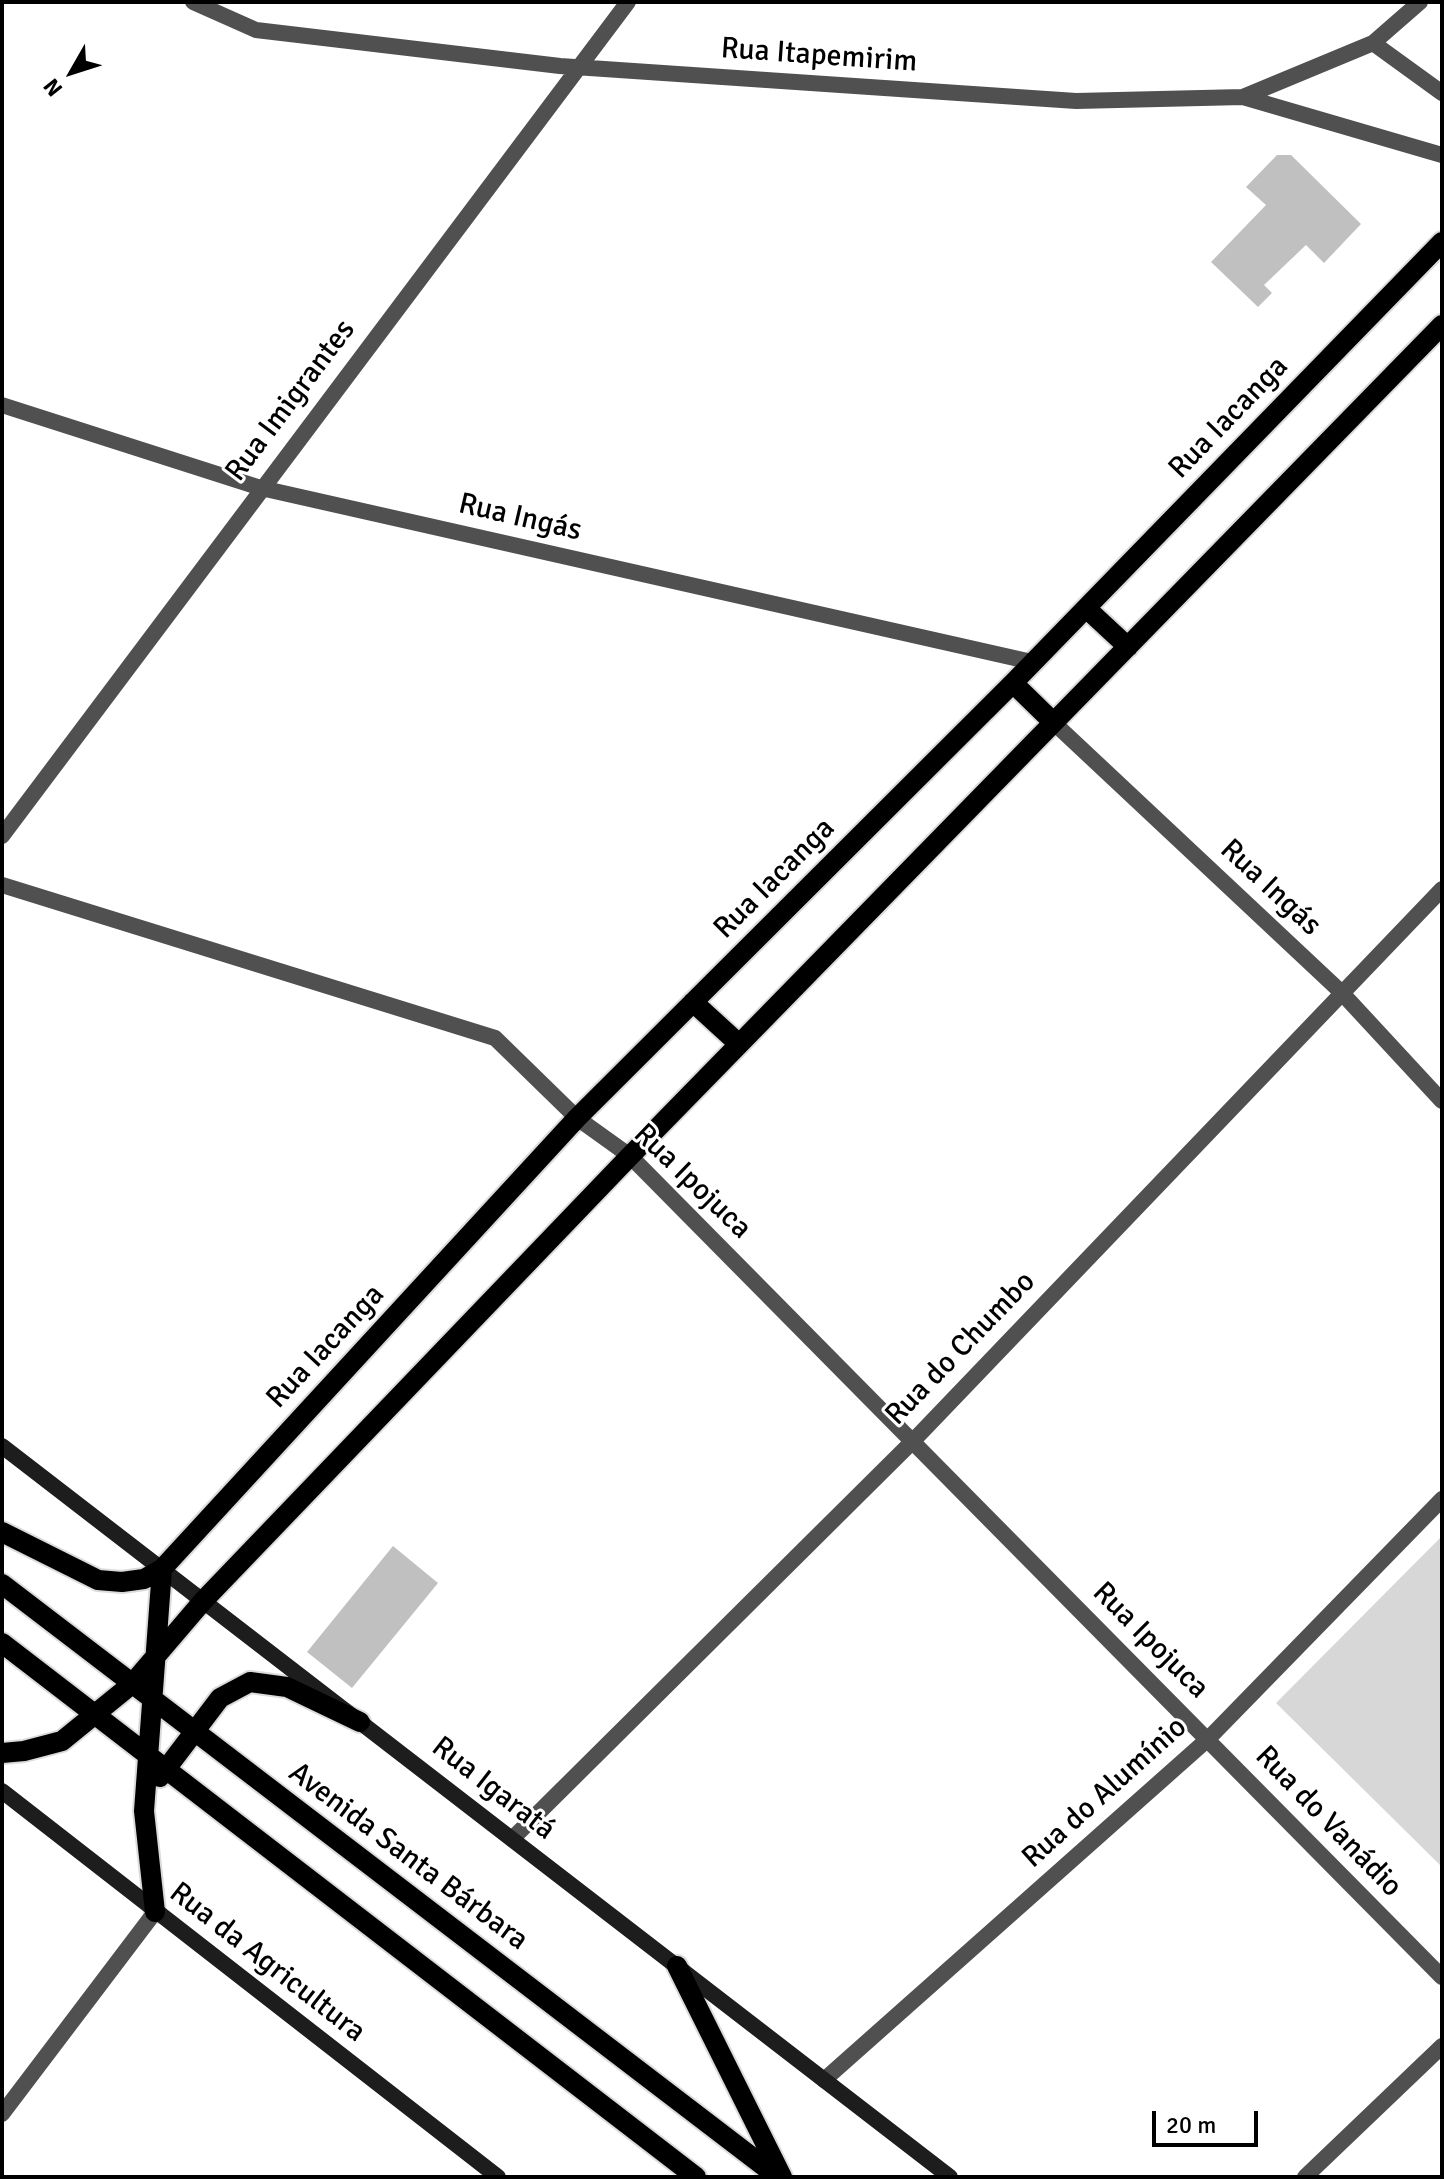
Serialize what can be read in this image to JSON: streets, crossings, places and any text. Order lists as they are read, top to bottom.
{
  "streets": {
    "main road": ["Rua Iacanga", "Avenida Santa Bárbara"],
    "street": [
      "Rua Itapemirim",
      "Rua Imigrantes",
      "Rua Ingás",
      "Rua Ipojuca",
      "Rua do Chumbo",
      "Rua Igaratá",
      "Rua do Alumínio",
      "Rua do Vanádio",
      "Rua da Agricultura"
    ]
  },
  "crossings": [
    ["Rua Itapemirim", "Rua Imigrantes"],
    ["Rua Imigrantes", "Rua Ingás"],
    ["Rua Iacanga", "Rua Ingás"],
    ["Rua Iacanga", "Rua Ipojuca"],
    ["Rua Iacanga", "Rua Igaratá"],
    ["Rua Ingás", "Rua do Chumbo"],
    ["Rua Ipojuca", "Rua do Chumbo"],
    ["Rua Ipojuca", "Rua do Alumínio"],
    ["Rua Ipojuca", "Rua do Vanádio"],
    ["Rua do Chumbo", "Rua Igaratá"],
    ["Rua Igaratá", "Rua do Alumínio"],
    ["Rua do Alumínio", "Rua do Vanádio"]
  ],
  "scale_bar": "20 m",
  "north": "bottom left"
}
